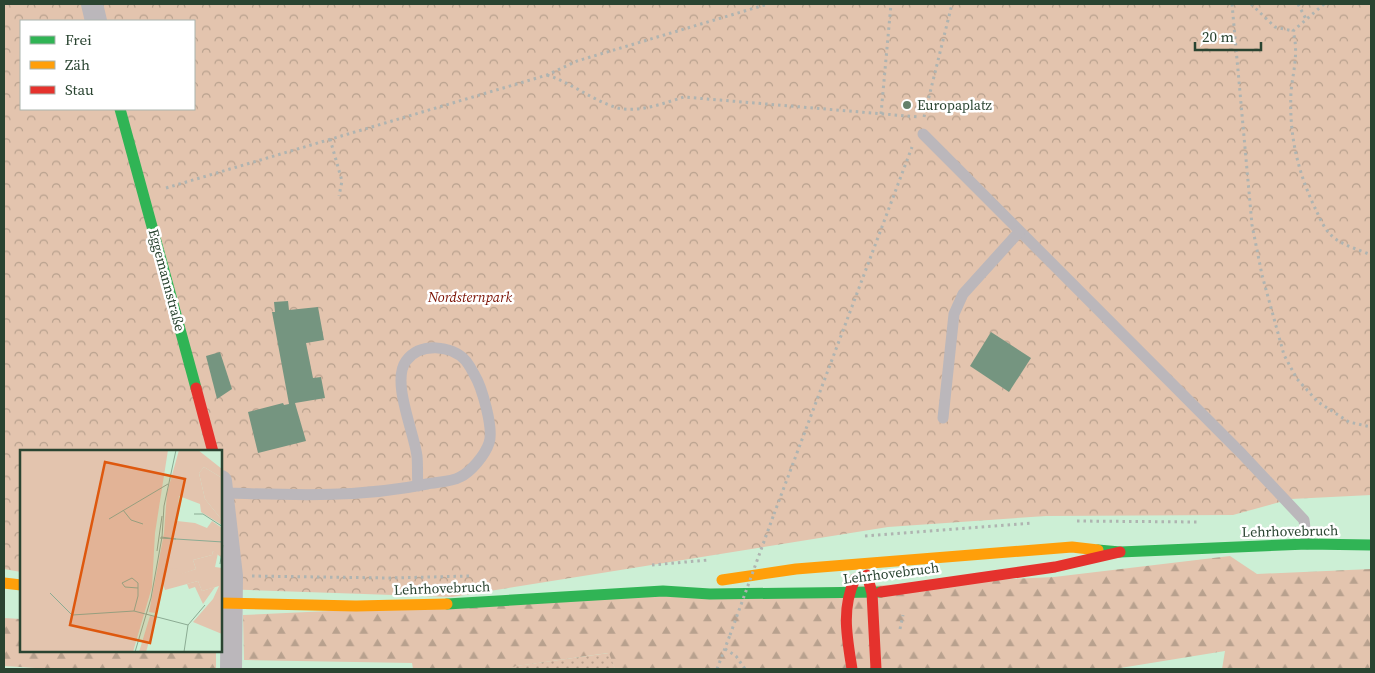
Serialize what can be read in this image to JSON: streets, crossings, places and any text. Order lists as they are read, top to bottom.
{
  "streets": {
    "street": ["Eggemannstraße", "Lehrhovebruch"]
  },
  "parks": ["Nordsternpark"],
  "places": ["Europaplatz"],
  "legend": ["Frei", "Zäh", "Stau"],
  "scale_bar": "20 m"
}
